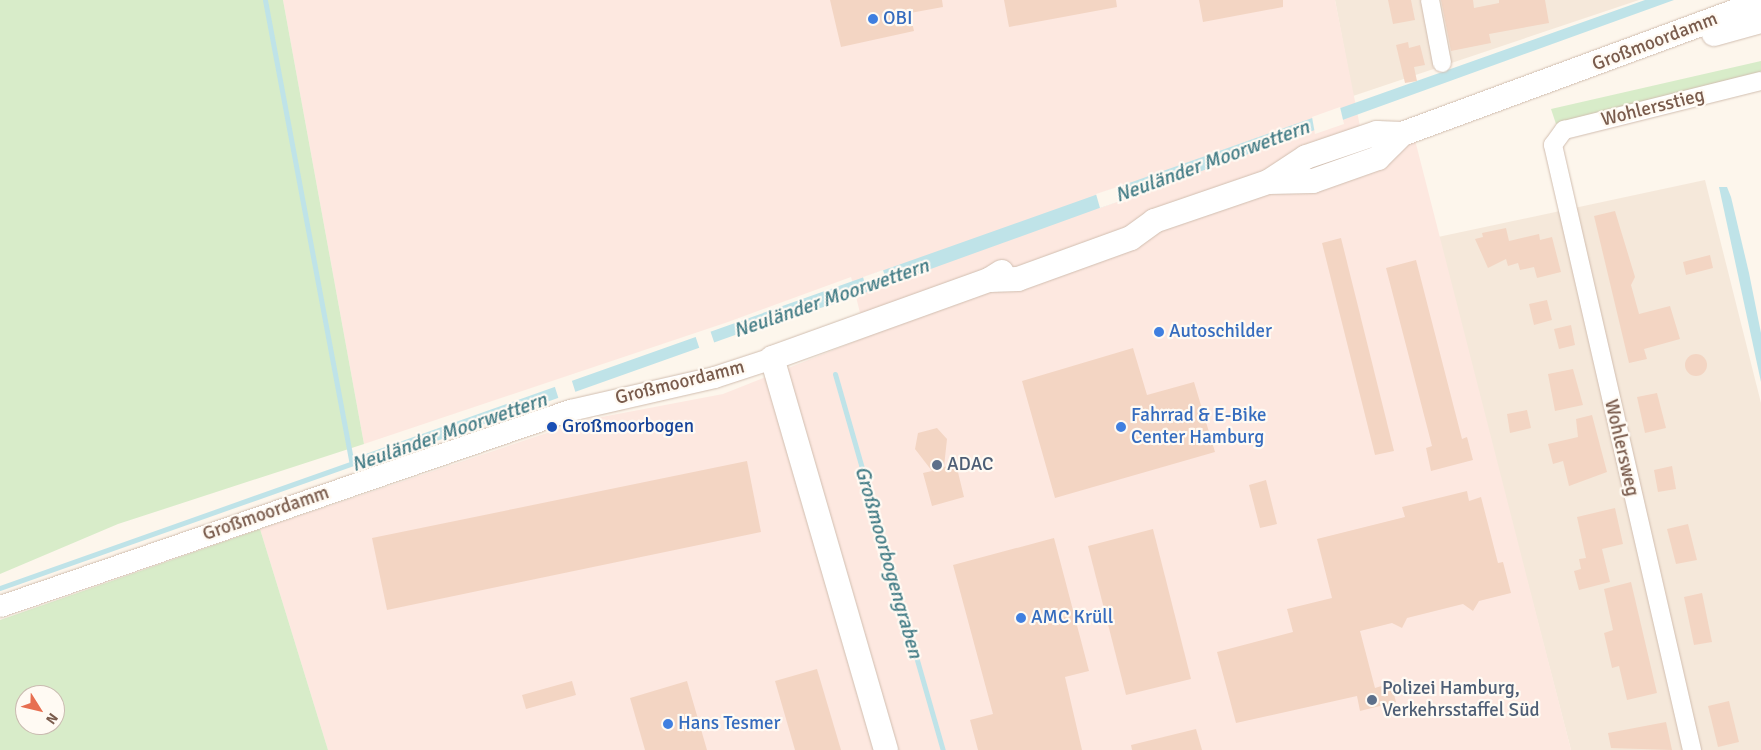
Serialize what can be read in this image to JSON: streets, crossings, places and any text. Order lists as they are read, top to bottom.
{
  "streets": {
    "main road": ["Großmoordamm"],
    "street": ["Wohlersstieg", "Wohlersweg"]
  },
  "crossings": [
    ["Wohlersstieg", "Wohlersweg"]
  ],
  "water": ["Neuländer Moorwettern", "Großmoorbogengraben"],
  "places": [
    "OBI",
    "Autoschilder",
    "Großmoorbogen",
    "Fahrrad & E-Bike Center Hamburg",
    "ADAC",
    "AMC Krüll",
    "Polizei Hamburg, Verkehrsstaffel Süd",
    "Hans Tesmer"
  ],
  "north": "bottom right"
}
